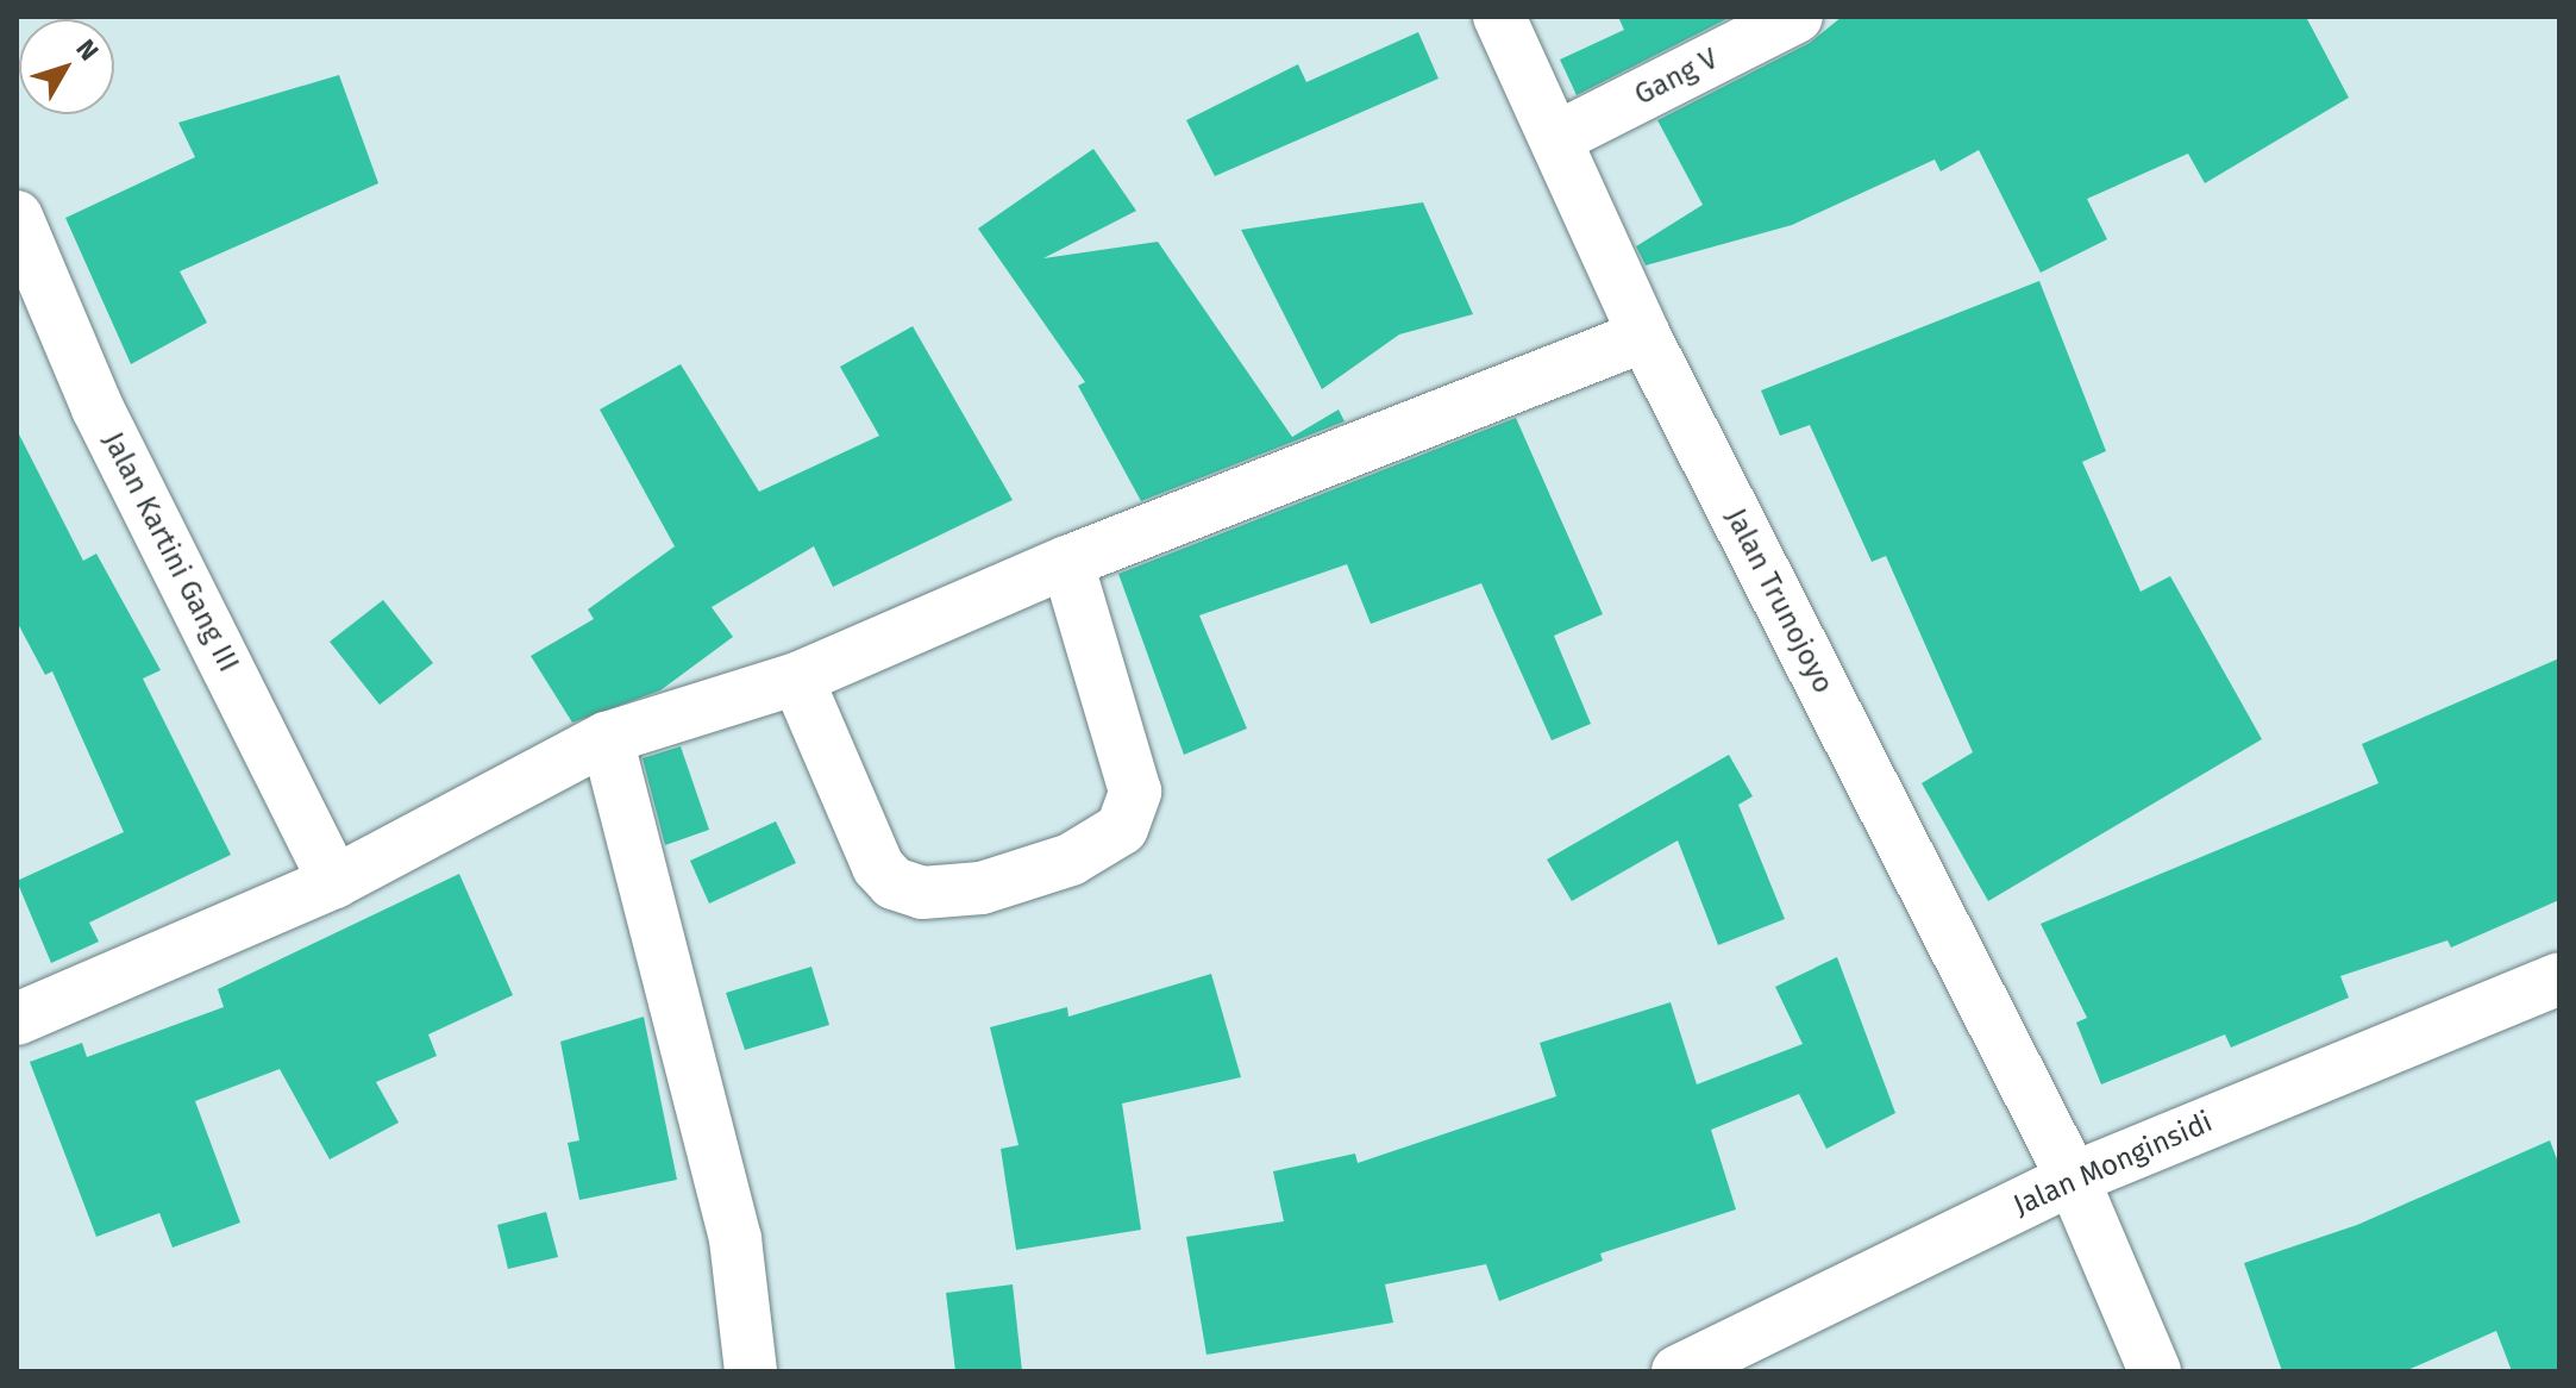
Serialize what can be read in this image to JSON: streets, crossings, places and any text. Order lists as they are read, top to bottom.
{
  "streets": {
    "street": [
      "Gang V",
      "Jalan Kartini Gang III",
      "Jalan Trunojoyo",
      "Jalan Monginsidi"
    ]
  },
  "crossings": [
    ["Gang V", "Jalan Trunojoyo"],
    ["Jalan Trunojoyo", "Jalan Monginsidi"]
  ],
  "north": "top right"
}
